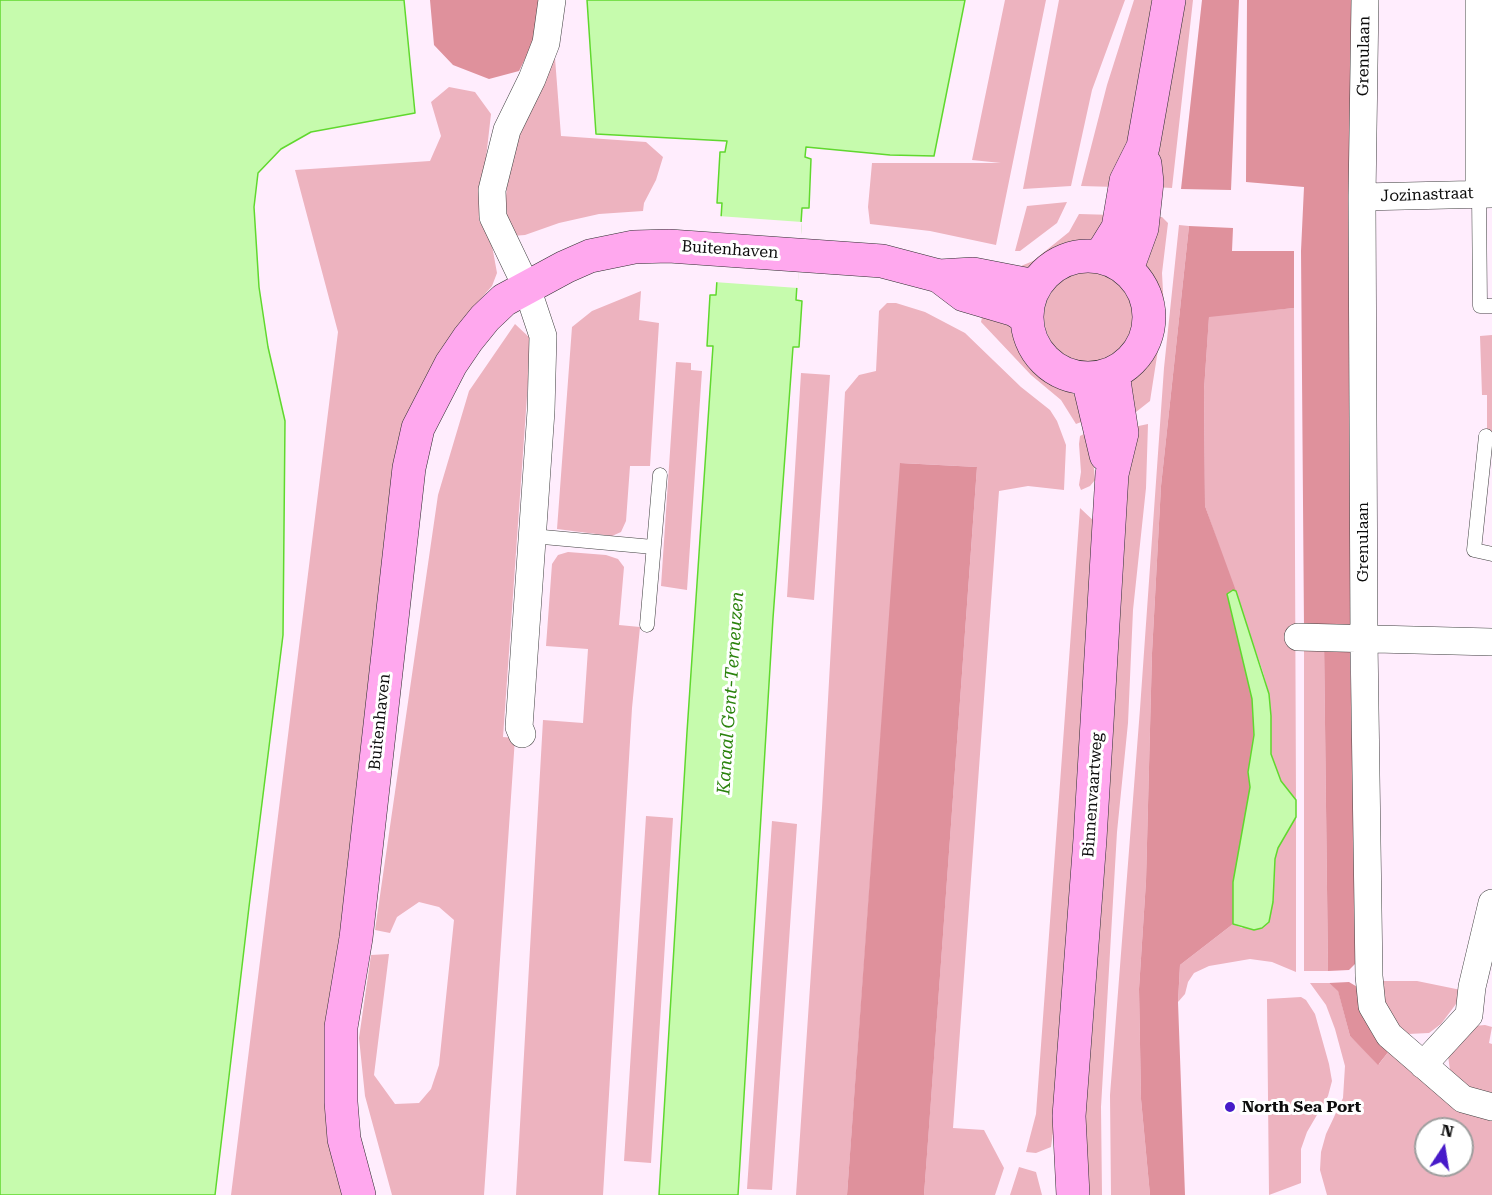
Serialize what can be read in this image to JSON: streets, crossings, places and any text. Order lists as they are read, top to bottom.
{
  "streets": {
    "main road": ["Buitenhaven", "Binnenvaartweg"],
    "street": ["Grenulaan", "Jozinastraat"]
  },
  "crossings": [
    ["Grenulaan", "Jozinastraat"],
    ["Buitenhaven", "Binnenvaartweg"]
  ],
  "water": ["Kanaal Gent-Terneuzen"],
  "places": ["North Sea Port"],
  "north": "top"
}
